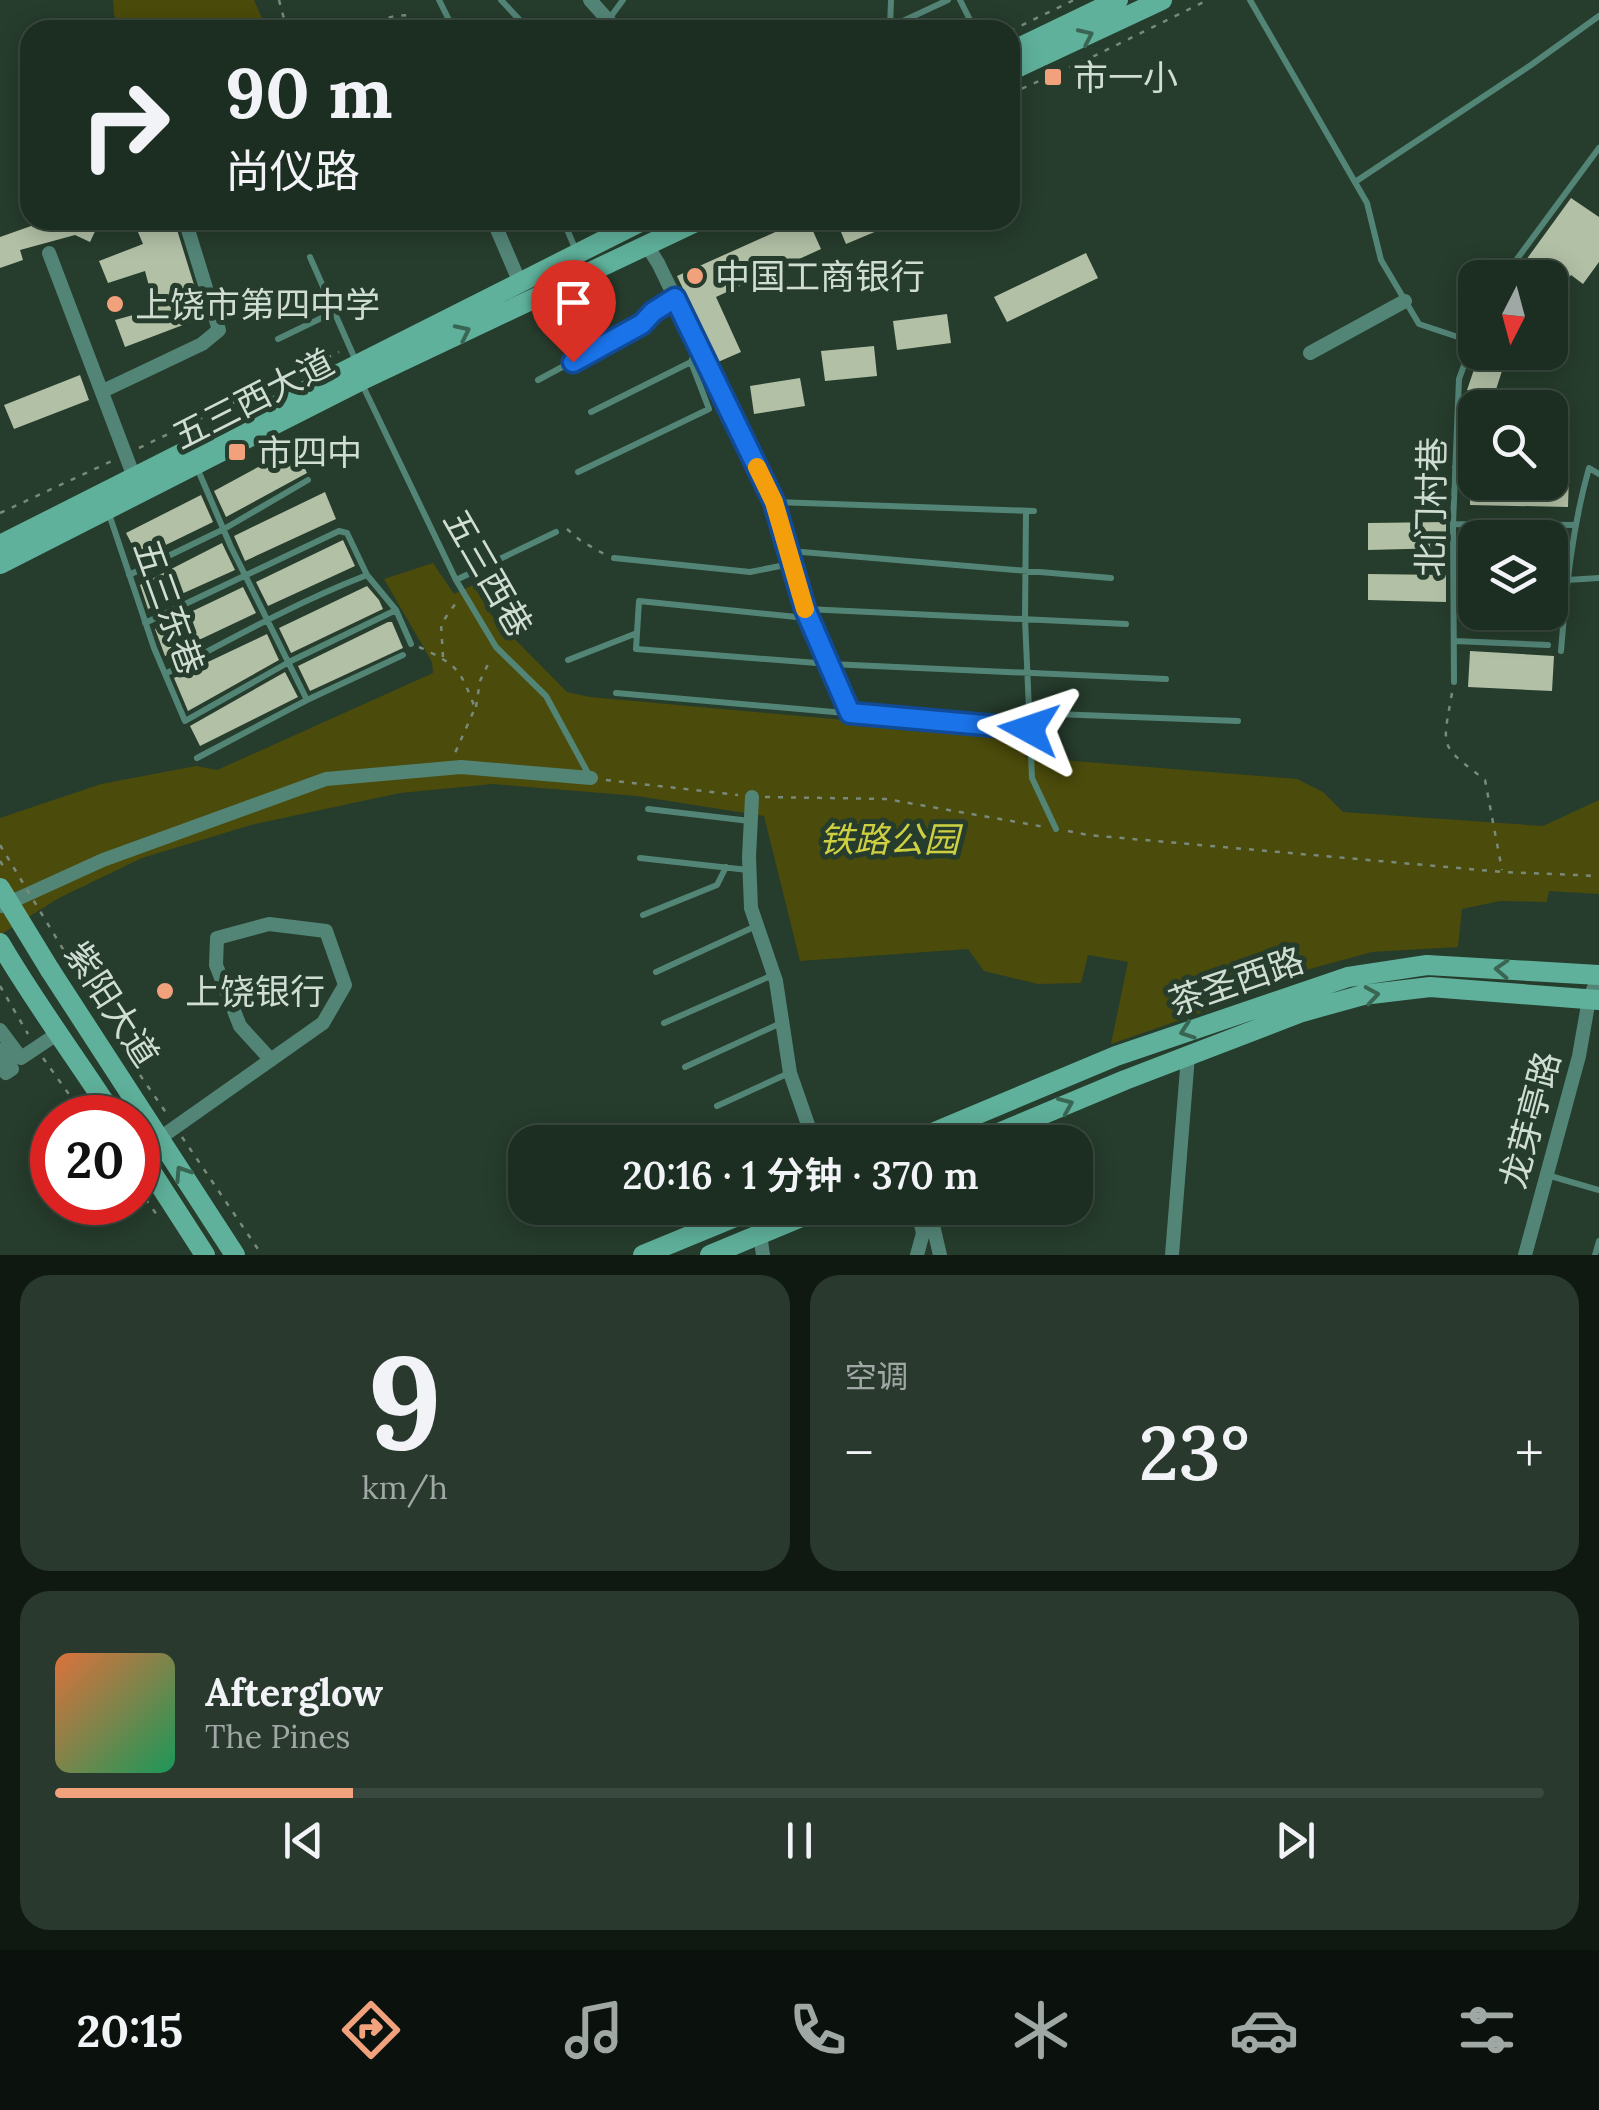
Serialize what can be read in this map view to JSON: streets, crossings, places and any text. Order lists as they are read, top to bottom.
{
  "streets": {
    "main road": ["五三西大道", "茶圣西路", "紫阳大道"],
    "street": ["龙芽亭路"],
    "lane": ["北门村巷", "五三西巷", "五三东巷"]
  },
  "crossings": [
    ["五三西大道", "五三西巷"],
    ["五三西大道", "五三东巷"],
    ["茶圣西路", "龙芽亭路"]
  ],
  "parks": ["铁路公园"],
  "places": {
    "transit": ["市一小", "市四中"],
    "other": ["中国工商银行", "上饶市第四中学", "上饶银行"]
  },
  "north": "bottom",
  "page": {
    "turn": ["90 m", "尚仪路"],
    "limit": "20",
    "trip": "20:16 · 1 分钟 · 370 m",
    "tile": [
      ["9", "km/h"],
      "空调"
    ],
    "heat": ["−", "23°", "+"],
    "song": ["Afterglow", "The Pines"],
    "tabs": "20:15"
  }
}
